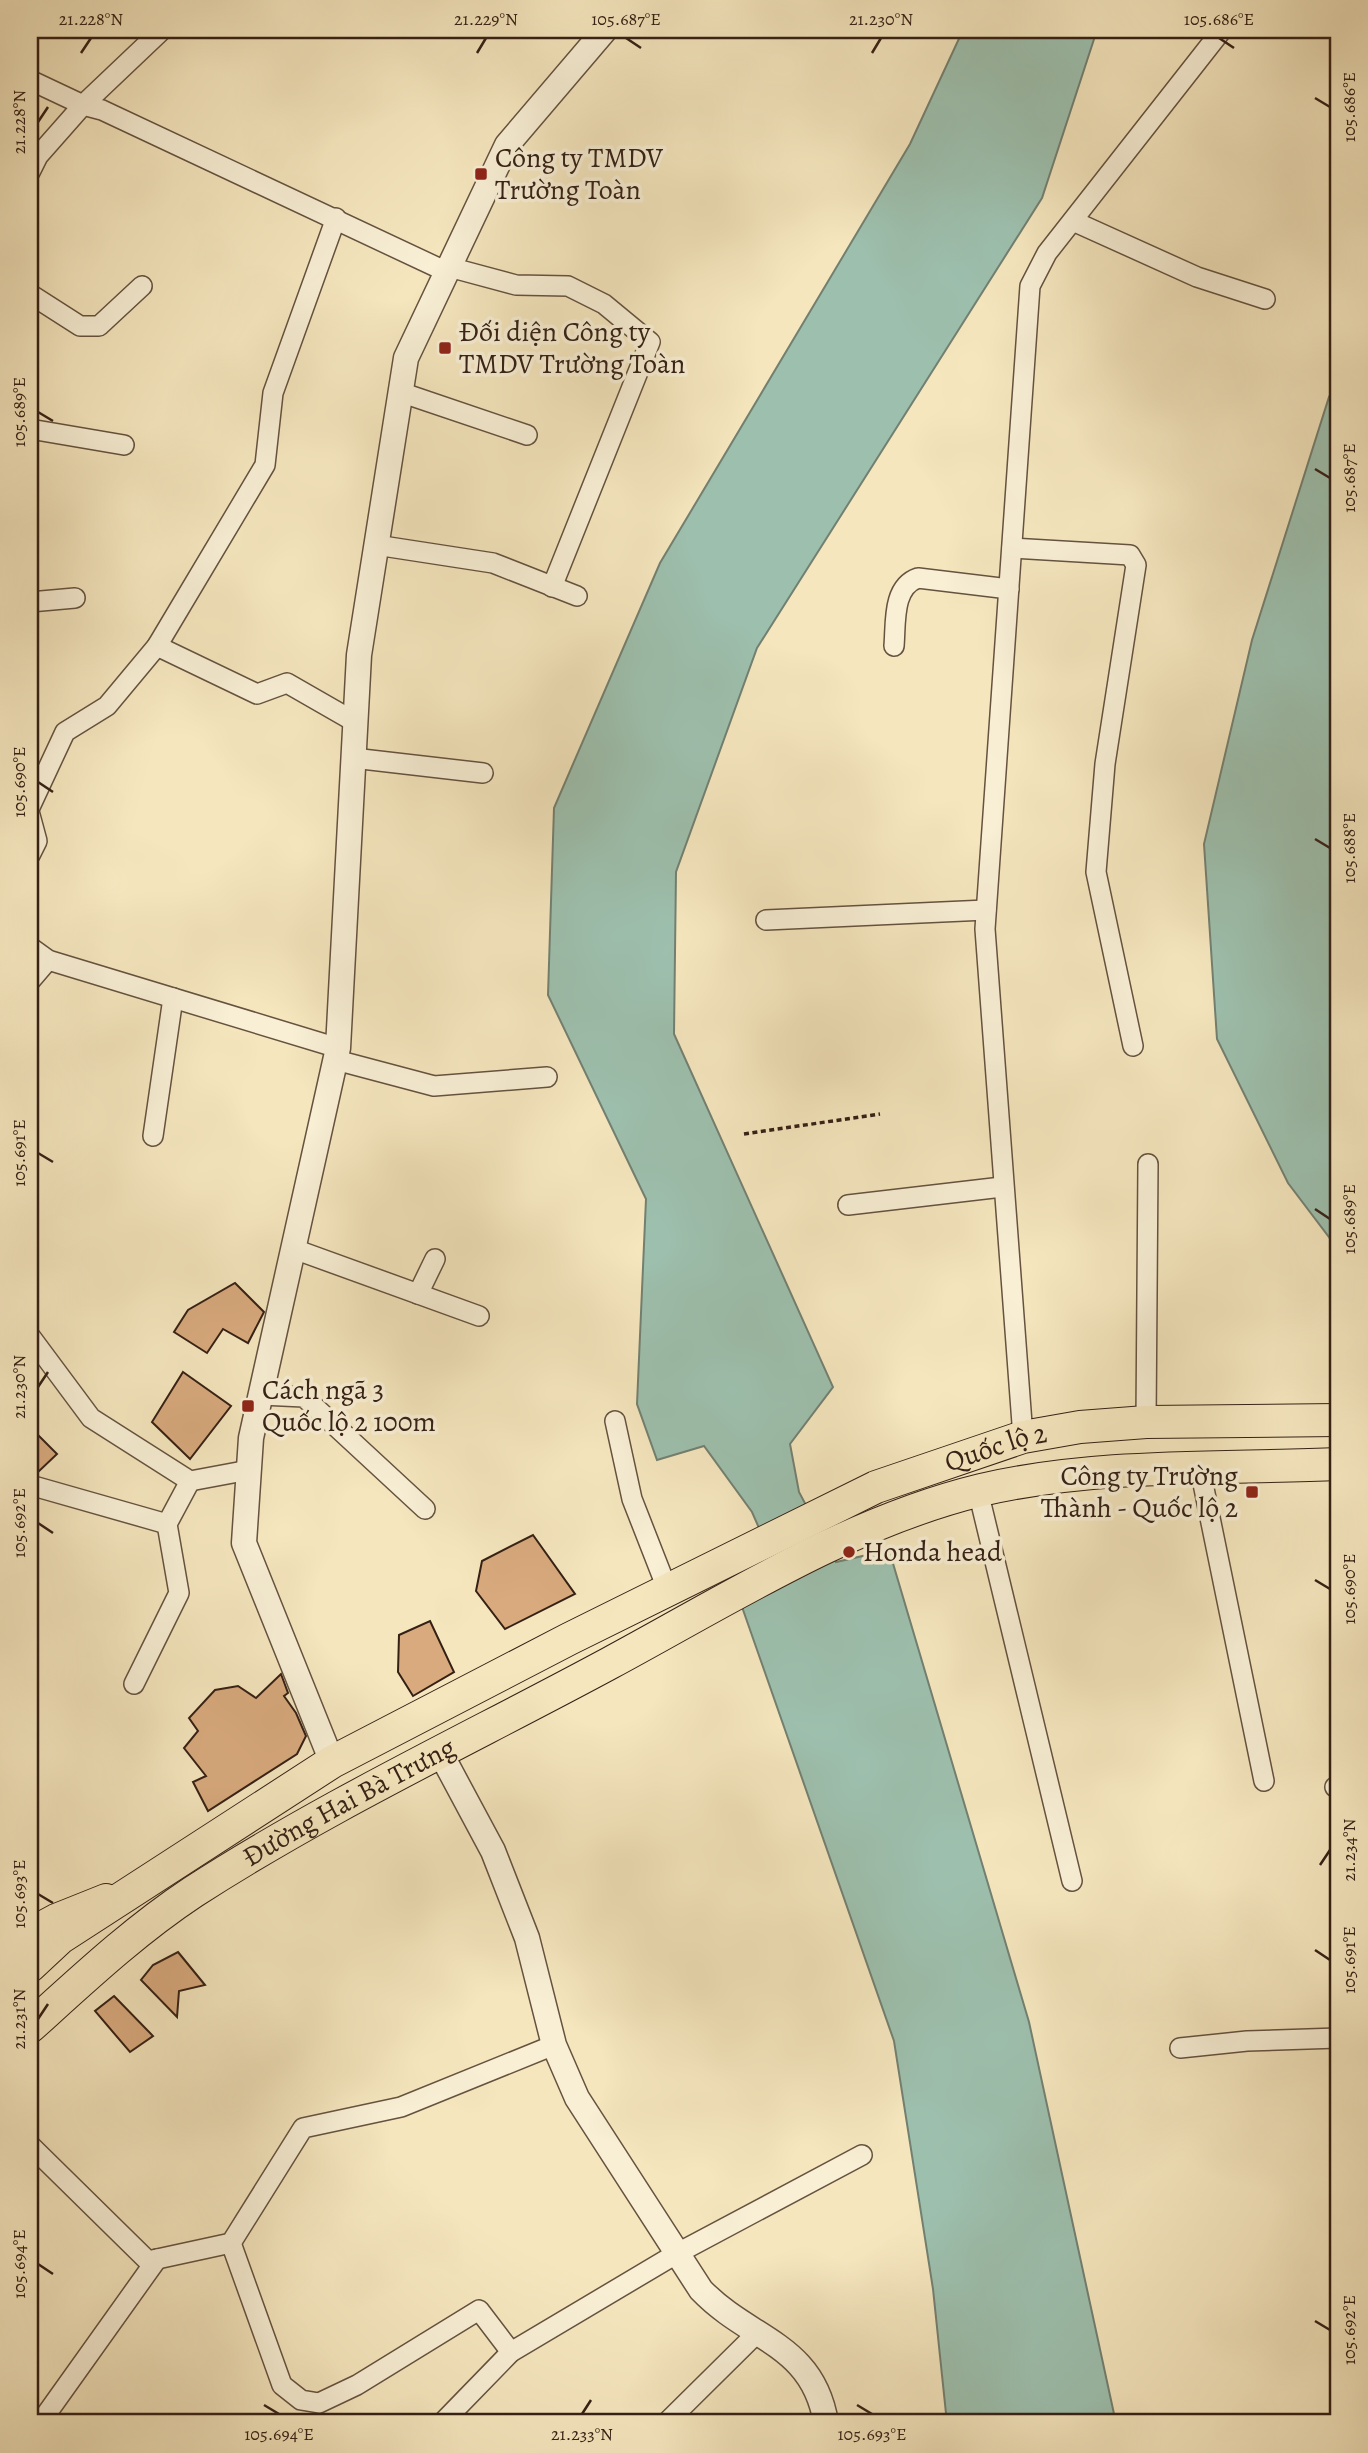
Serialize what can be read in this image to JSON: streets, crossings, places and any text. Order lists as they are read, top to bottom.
{
  "streets": {
    "highway": ["Quốc lộ 2", "Đường Hai Bà Trưng"]
  },
  "crossings": [
    ["Quốc lộ 2", "Đường Hai Bà Trưng"]
  ],
  "places": {
    "transit": [
      "Công ty TMDV Trường Toàn",
      "Đối diện Công ty TMDV Trường Toàn",
      "Cách ngã 3 Quốc lộ 2 100m",
      "Công ty Trường Thành - Quốc lộ 2"
    ],
    "other": ["Honda head"]
  },
  "coordinates": [
    "21.228°N",
    "21.229°N",
    "105.687°E",
    "21.230°N",
    "105.686°E",
    "105.689°E",
    "105.690°E",
    "105.688°E",
    "105.691°E",
    "105.692°E",
    "21.234°N",
    "105.693°E",
    "21.231°N",
    "105.694°E",
    "21.233°N"
  ]
}
